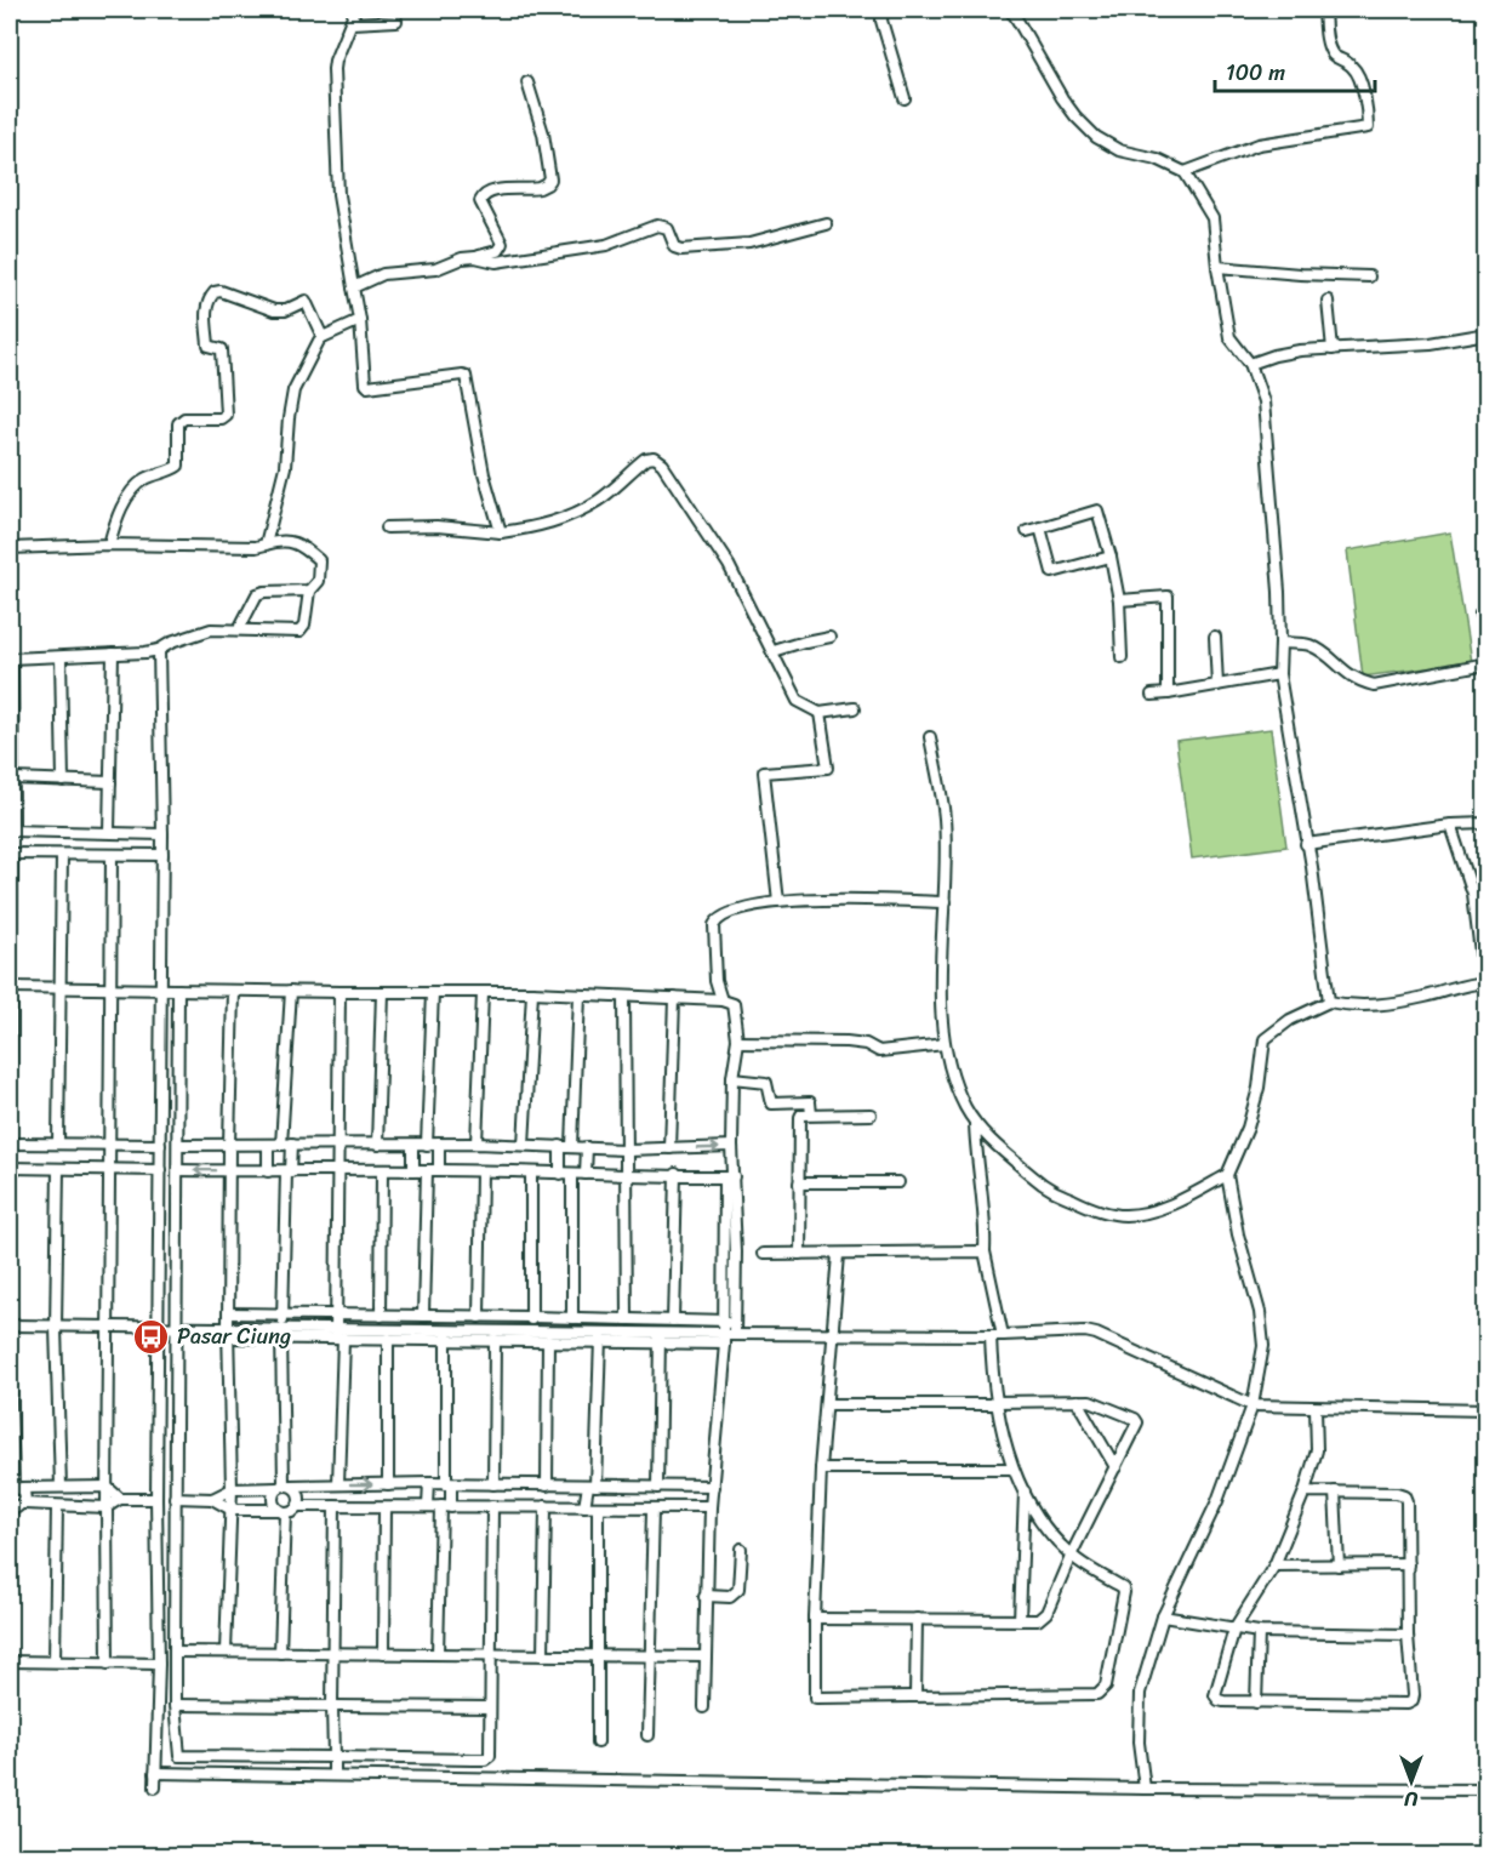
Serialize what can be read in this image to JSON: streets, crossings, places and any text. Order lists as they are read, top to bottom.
{
  "places": {
    "bus stop": ["Pasar Ciung"]
  },
  "scale_bar": "100 m",
  "north": "bottom"
}
